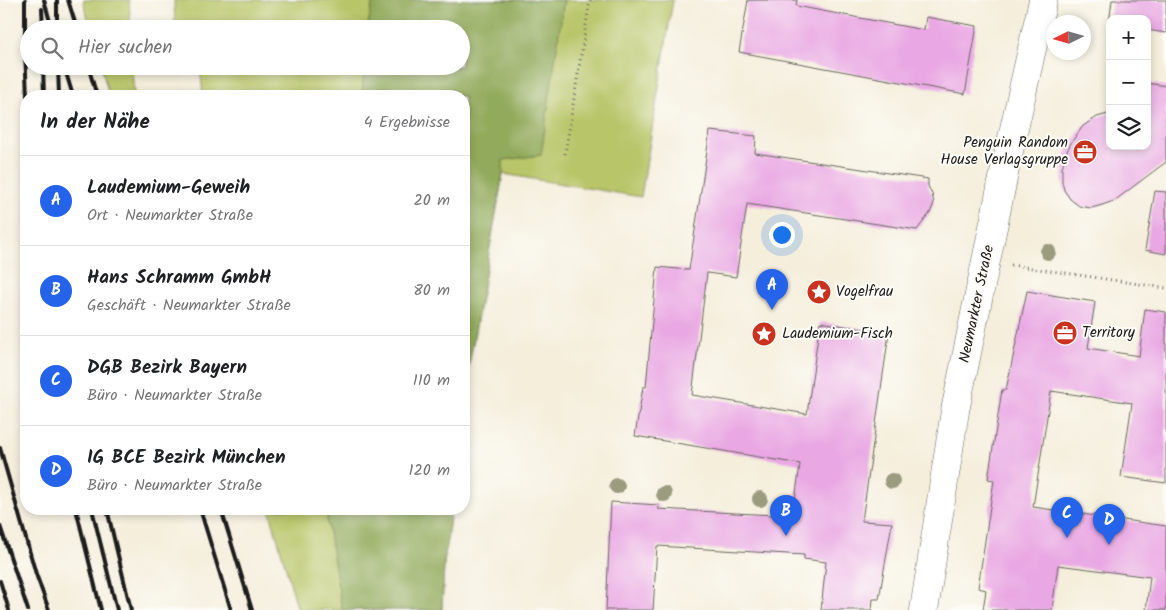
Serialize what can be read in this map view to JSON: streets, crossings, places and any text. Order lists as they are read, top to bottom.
{
  "streets": {
    "street": ["Neumarkter Straße"]
  },
  "places": {
    "office": ["Penguin Random House Verlagsgruppe", "Territory"],
    "place": ["Vogelfrau", "Laudemium-Fisch"]
  },
  "north": "left",
  "page": {
    "map_buttons": ["+", "−"],
    "search": "Hier suchen",
    "heading": ["In der Nähe", "4 Ergebnisse"],
    "list": [
      {
        "mark": "A",
        "name": "Laudemium-Geweih",
        "note": "Ort · Neumarkter Straße",
        "value": "20 m"
      },
      {
        "mark": "B",
        "name": "Hans Schramm GmbH",
        "note": "Geschäft · Neumarkter Straße",
        "value": "80 m"
      },
      {
        "mark": "C",
        "name": "DGB Bezirk Bayern",
        "note": "Büro · Neumarkter Straße",
        "value": "110 m"
      },
      {
        "mark": "D",
        "name": "IG BCE Bezirk München",
        "note": "Büro · Neumarkter Straße",
        "value": "120 m"
      }
    ],
    "pins": [
      "A",
      "B",
      "C",
      "D"
    ]
  }
}
